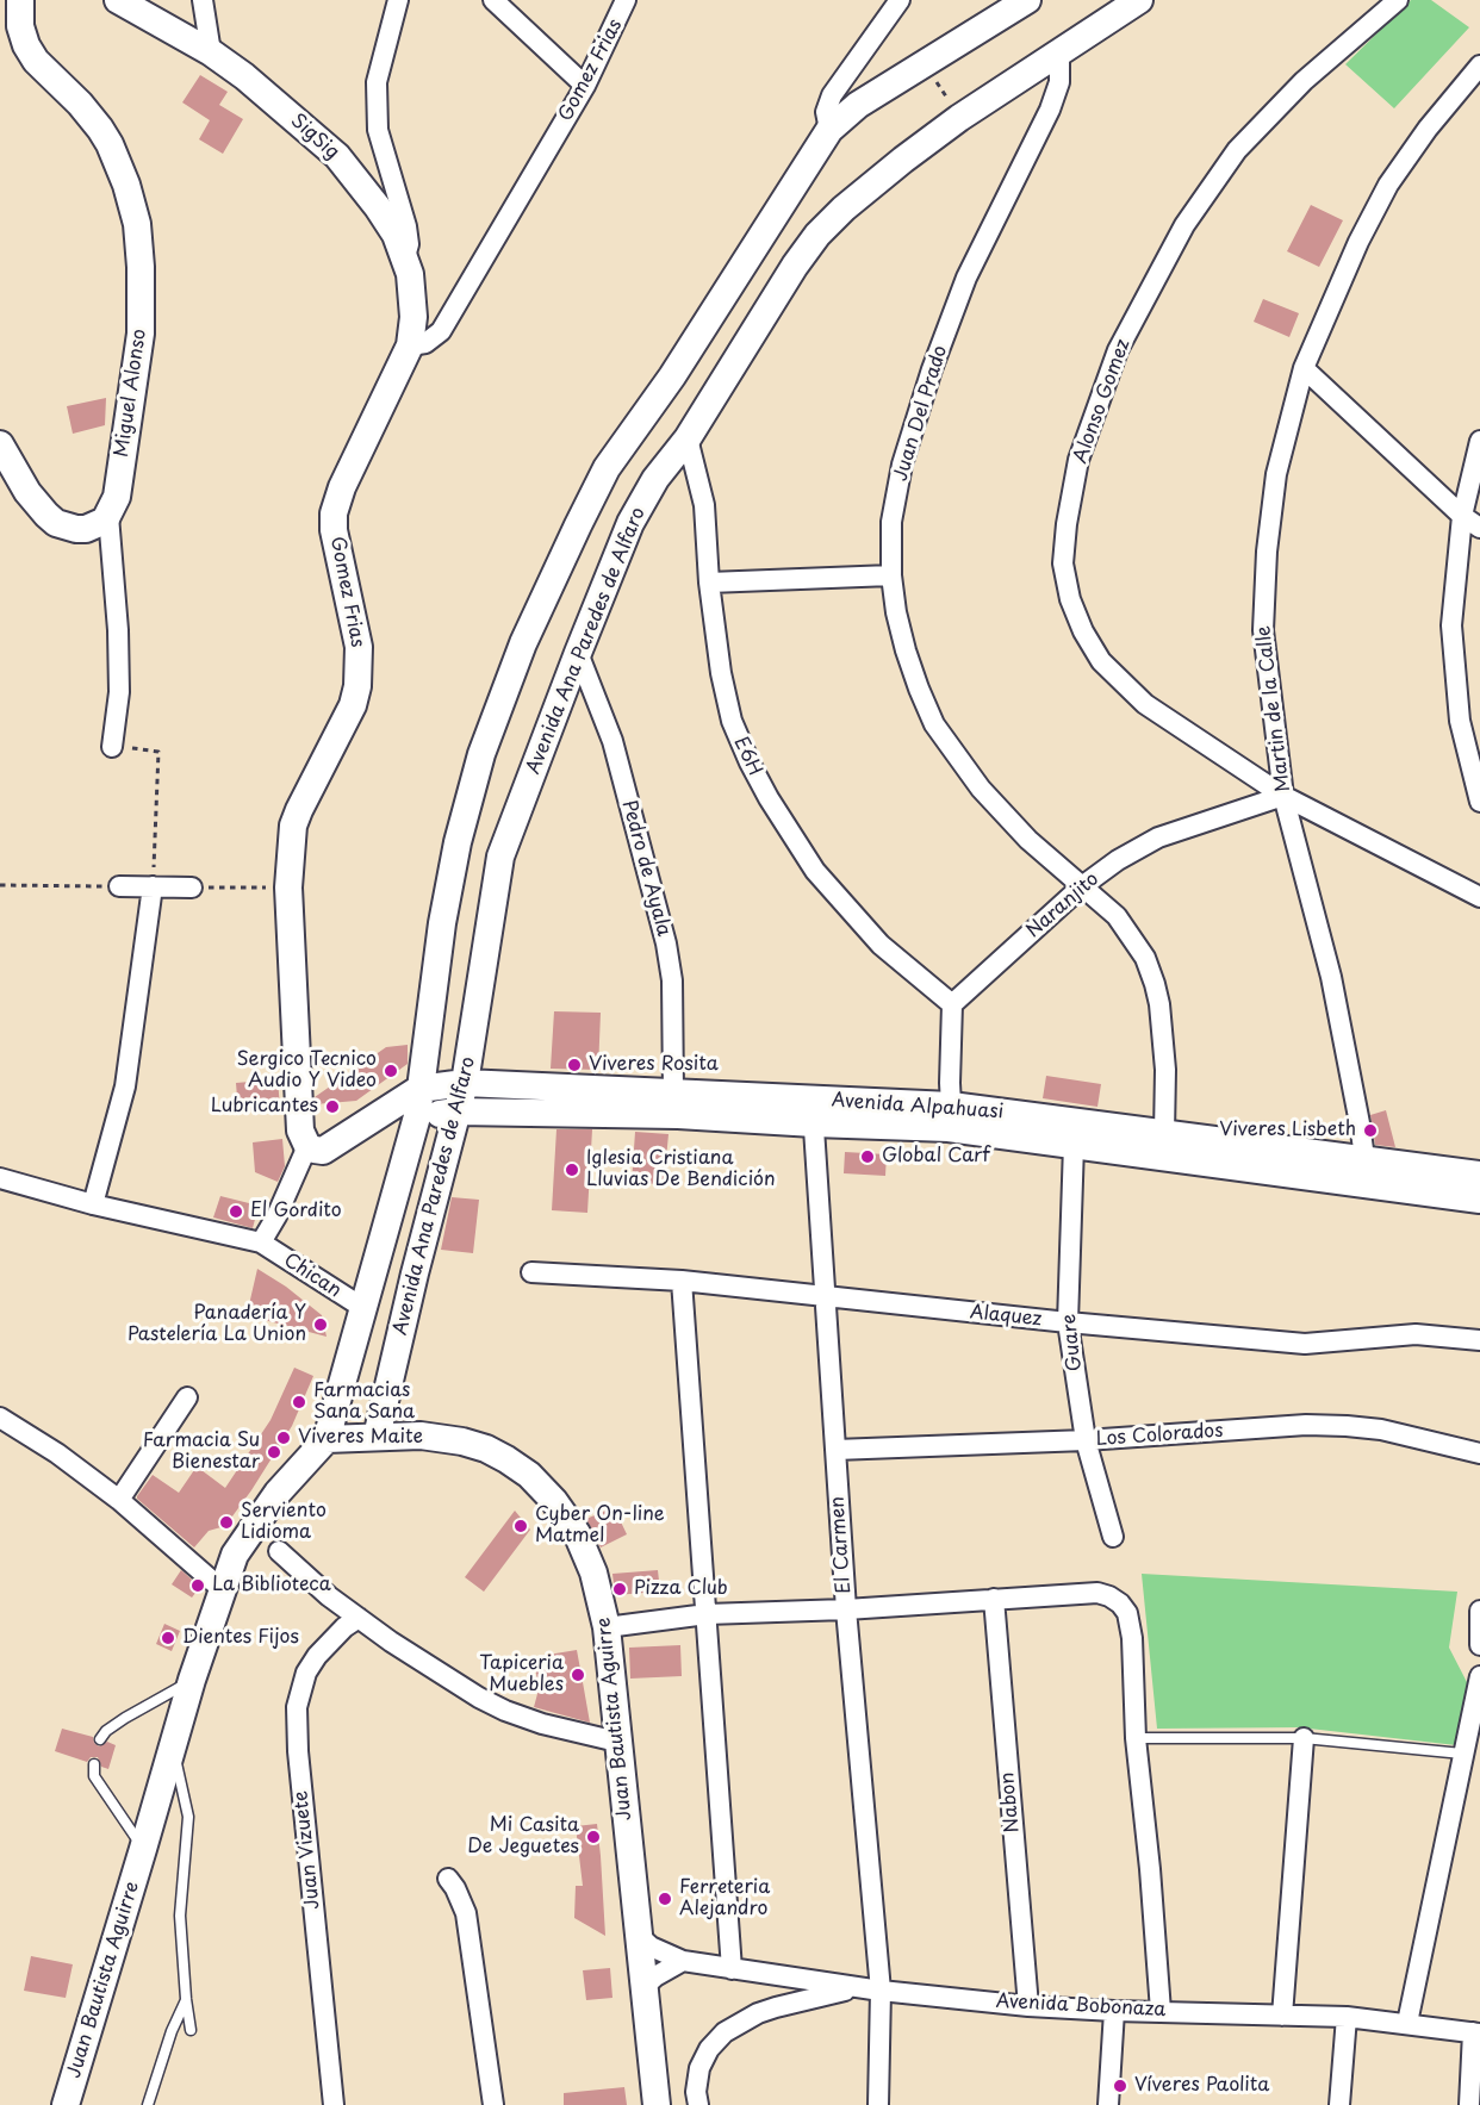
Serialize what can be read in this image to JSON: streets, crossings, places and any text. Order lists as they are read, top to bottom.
{
  "streets": {
    "main road": [
      "Gomez Frias",
      "SigSig",
      "Miguel Alonso",
      "Avenida Ana Paredes de Alfaro",
      "Avenida Alpahuasi",
      "Juan Bautista Aguirre"
    ],
    "street": [
      "Alonso Gomez",
      "Juan Del Prado",
      "Martin de la Calle",
      "E6H",
      "Pedro de Ayala",
      "Naranjito",
      "Chican",
      "Alaquez",
      "Guare",
      "Los Colorados",
      "El Carmen",
      "Nabon",
      "Juan Vizuete",
      "Avenida Bobonaza"
    ]
  },
  "crossings": [
    ["Gomez Frias", "SigSig"],
    ["Gomez Frias", "Avenida Alpahuasi"],
    ["Alonso Gomez", "Martin de la Calle"],
    ["Alonso Gomez", "Naranjito"],
    ["Juan Del Prado", "Avenida Ana Paredes de Alfaro"],
    ["Juan Del Prado", "Naranjito"],
    ["Juan Del Prado", "Avenida Alpahuasi"],
    ["Avenida Ana Paredes de Alfaro", "E6H"],
    ["Avenida Ana Paredes de Alfaro", "Pedro de Ayala"],
    ["Avenida Ana Paredes de Alfaro", "Avenida Alpahuasi"],
    ["Avenida Ana Paredes de Alfaro", "Chican"],
    ["Avenida Ana Paredes de Alfaro", "Juan Bautista Aguirre"],
    ["Martin de la Calle", "Naranjito"],
    ["Martin de la Calle", "Avenida Alpahuasi"],
    ["E6H", "Naranjito"],
    ["Pedro de Ayala", "Avenida Alpahuasi"],
    ["Avenida Alpahuasi", "Guare"],
    ["Avenida Alpahuasi", "El Carmen"],
    ["Alaquez", "Guare"],
    ["Alaquez", "El Carmen"],
    ["Guare", "Los Colorados"],
    ["Los Colorados", "El Carmen"],
    ["El Carmen", "Avenida Bobonaza"],
    ["Juan Bautista Aguirre", "Avenida Bobonaza"],
    ["Nabon", "Avenida Bobonaza"]
  ],
  "places": [
    "Viveres Rosita",
    "Sergico Tecnico Audio Y Video",
    "Lubricantes",
    "Viveres Lisbeth",
    "Global Carf",
    "Iglesia Cristiana Lluvias De Bendición",
    "El Gordito",
    "Panadería Y Pastelería La Union",
    "Farmacias Sana Sana",
    "Viveres Maite",
    "Farmacia Su Bienestar",
    "Serviento Lidioma",
    "Cyber On-line Matmel",
    "La Biblioteca",
    "Pizza Club",
    "Dientes Fijos",
    "Tapiceria Muebles",
    "Mi Casita De Jeguetes",
    "Ferreteria Alejandro",
    "Víveres Paolita"
  ]
}
